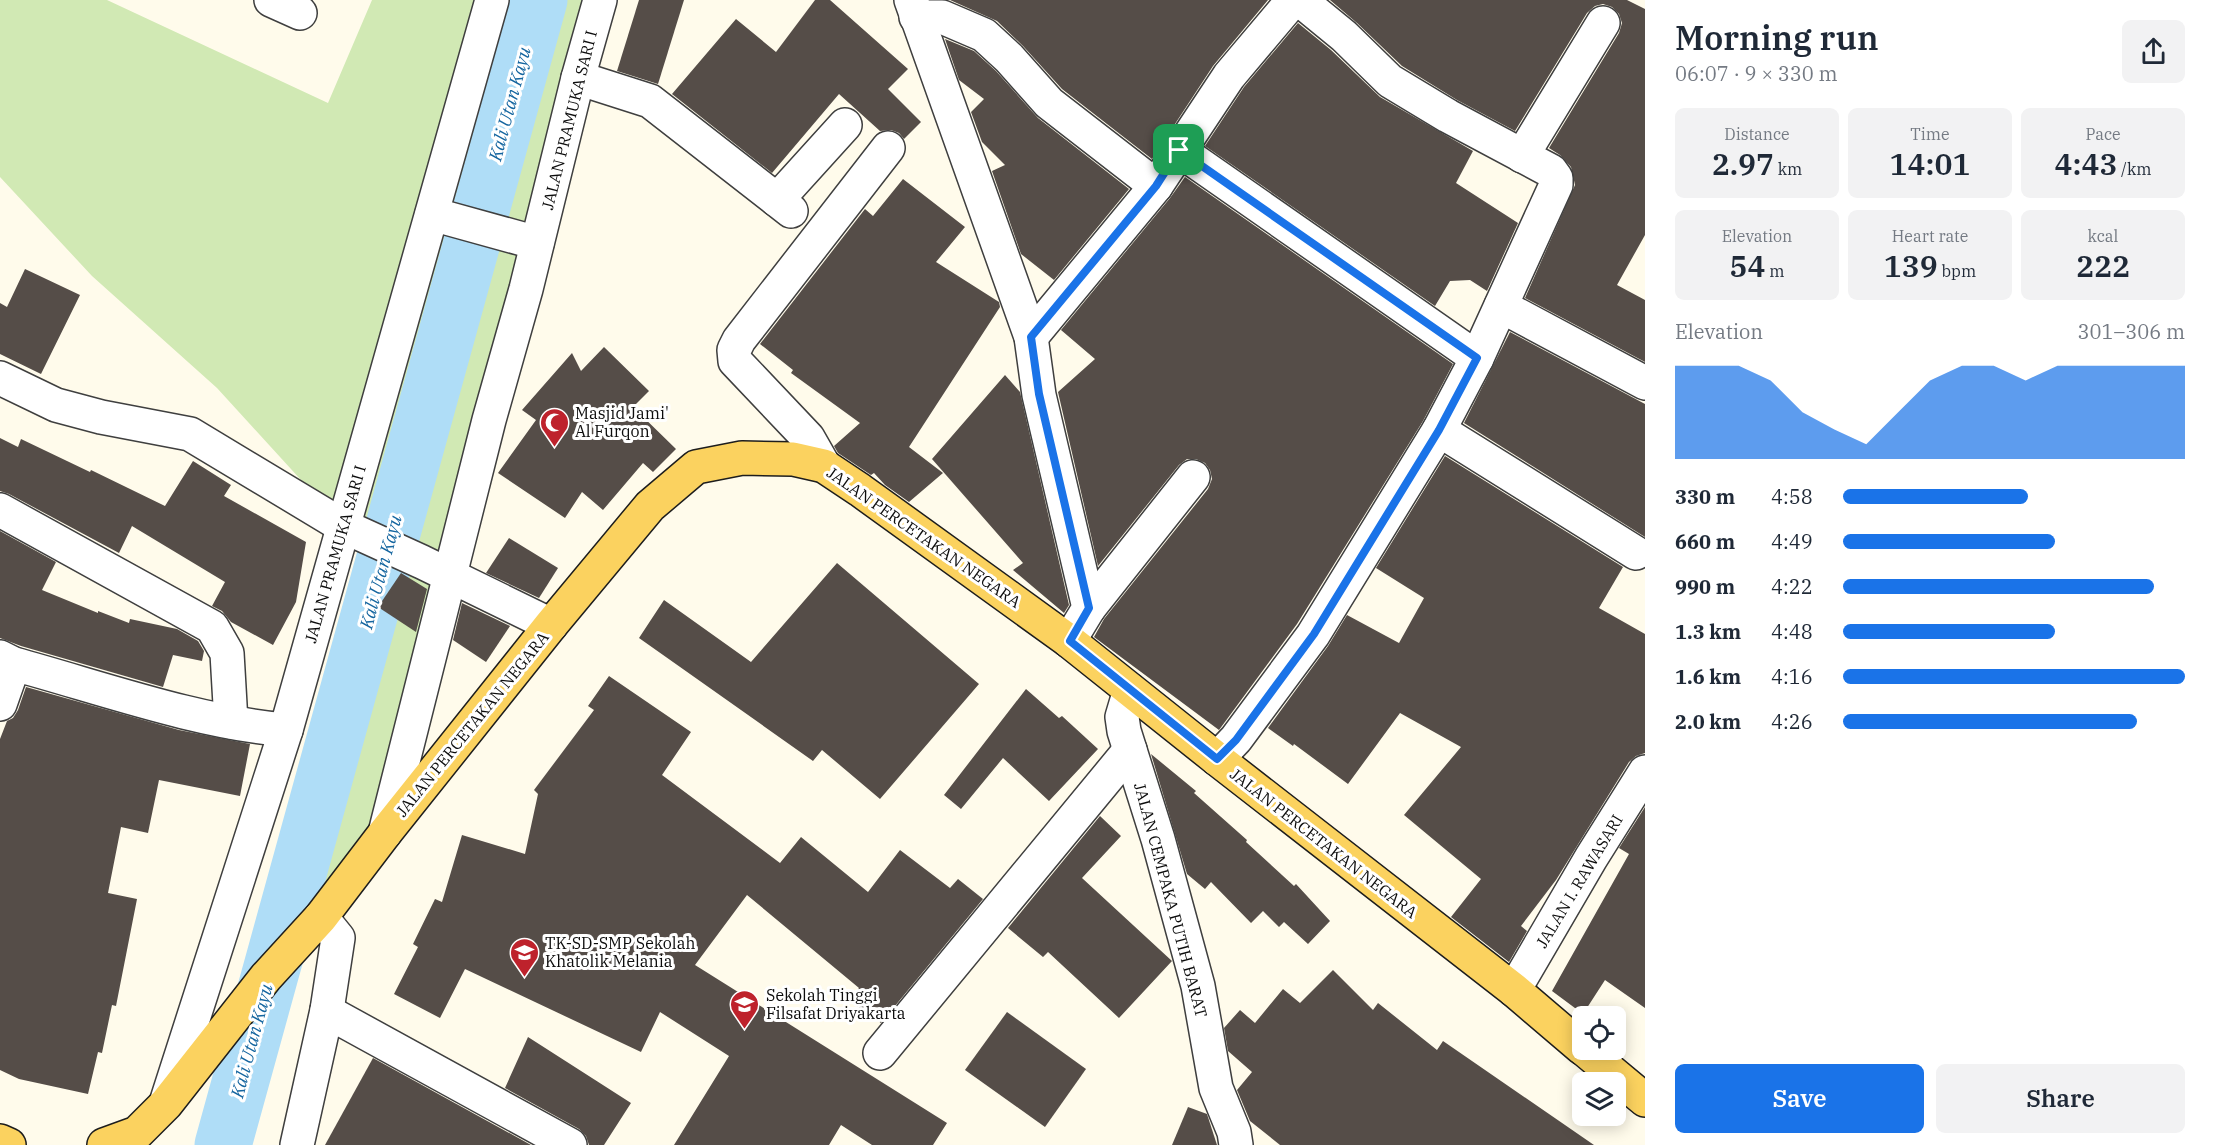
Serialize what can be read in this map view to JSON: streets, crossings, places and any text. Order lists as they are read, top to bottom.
{
  "streets": {
    "main road": ["JALAN PERCETAKAN NEGARA"],
    "street": ["JALAN PRAMUKA SARI I", "JALAN I. RAWASARI", "JALAN CEMPAKA PUTIH BARAT"]
  },
  "crossings": [
    ["JALAN PRAMUKA SARI I", "JALAN PERCETAKAN NEGARA"],
    ["JALAN PERCETAKAN NEGARA", "JALAN I. RAWASARI"],
    ["JALAN PERCETAKAN NEGARA", "JALAN CEMPAKA PUTIH BARAT"]
  ],
  "water": ["Kali Utan Kayu"],
  "places": {
    "mosque": ["Masjid Jami' Al Furqon"],
    "school or university": ["TK-SD-SMP Sekolah Khatolik Melania", "Sekolah Tinggi Filsafat Driyakarta"]
  },
  "page": {
    "heading": ["Morning run", "06:07 · 9 × 330 m"],
    "stats": [
      ["Distance", "2.97 km"],
      ["Time", "14:01"],
      ["Pace", "4:43 /km"],
      ["Elevation", "54 m"],
      ["Heart rate", "139 bpm"],
      ["kcal", "222"]
    ],
    "chart": ["Elevation", "301–306 m"],
    "list": [
      {
        "name": "330 m",
        "note": "4:58"
      },
      {
        "name": "660 m",
        "note": "4:49"
      },
      {
        "name": "990 m",
        "note": "4:22"
      },
      {
        "name": "1.3 km",
        "note": "4:48"
      },
      {
        "name": "1.6 km",
        "note": "4:16"
      },
      {
        "name": "2.0 km",
        "note": "4:26"
      }
    ],
    "buttons": ["Save", "Share"]
  }
}
